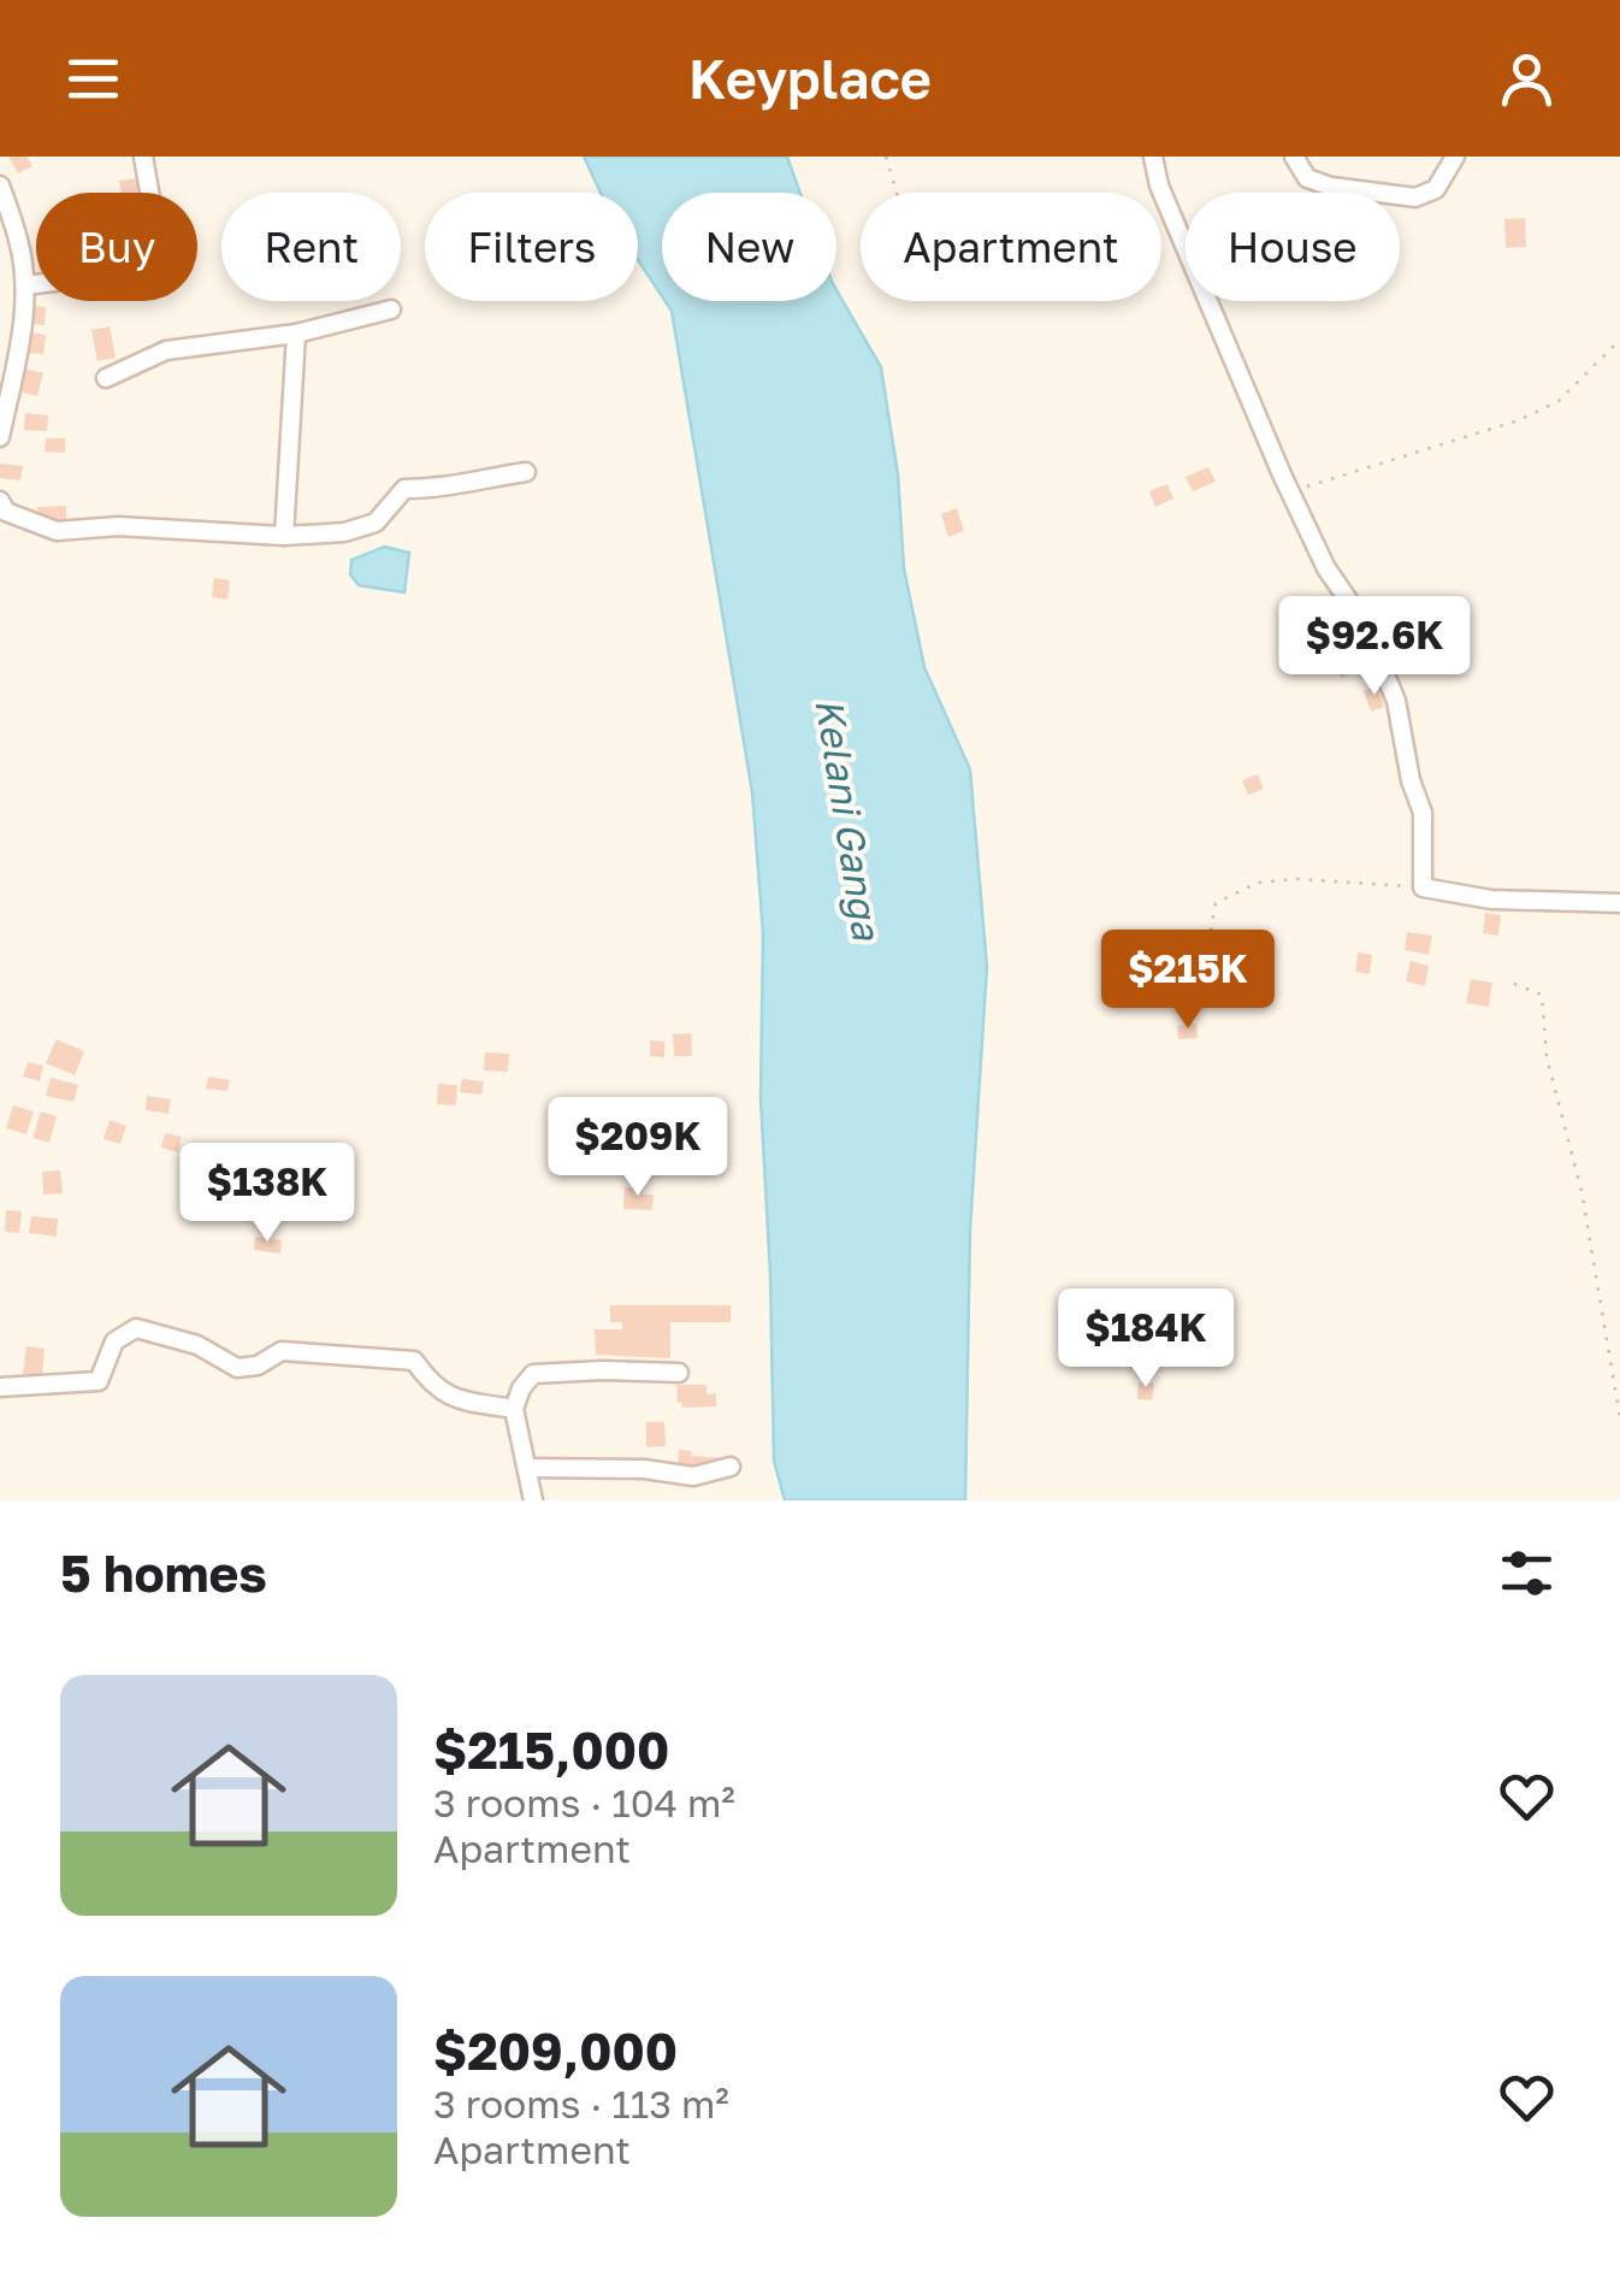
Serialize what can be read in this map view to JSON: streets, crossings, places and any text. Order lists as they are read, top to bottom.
{
  "water": ["Kelani Ganga"],
  "page": {
    "header": "Keyplace",
    "chip": [
      "Buy",
      "Rent",
      "Filters",
      "New",
      "Apartment",
      "House"
    ],
    "price": [
      "$92.6K",
      "$215K",
      "$209K",
      "$138K",
      "$184K"
    ],
    "heading": "5 homes",
    "list": [
      {
        "name": "$215,000",
        "note": "3 rooms · 104 m² · Apartment"
      },
      {
        "name": "$209,000",
        "note": "3 rooms · 113 m² · Apartment"
      }
    ]
  }
}
